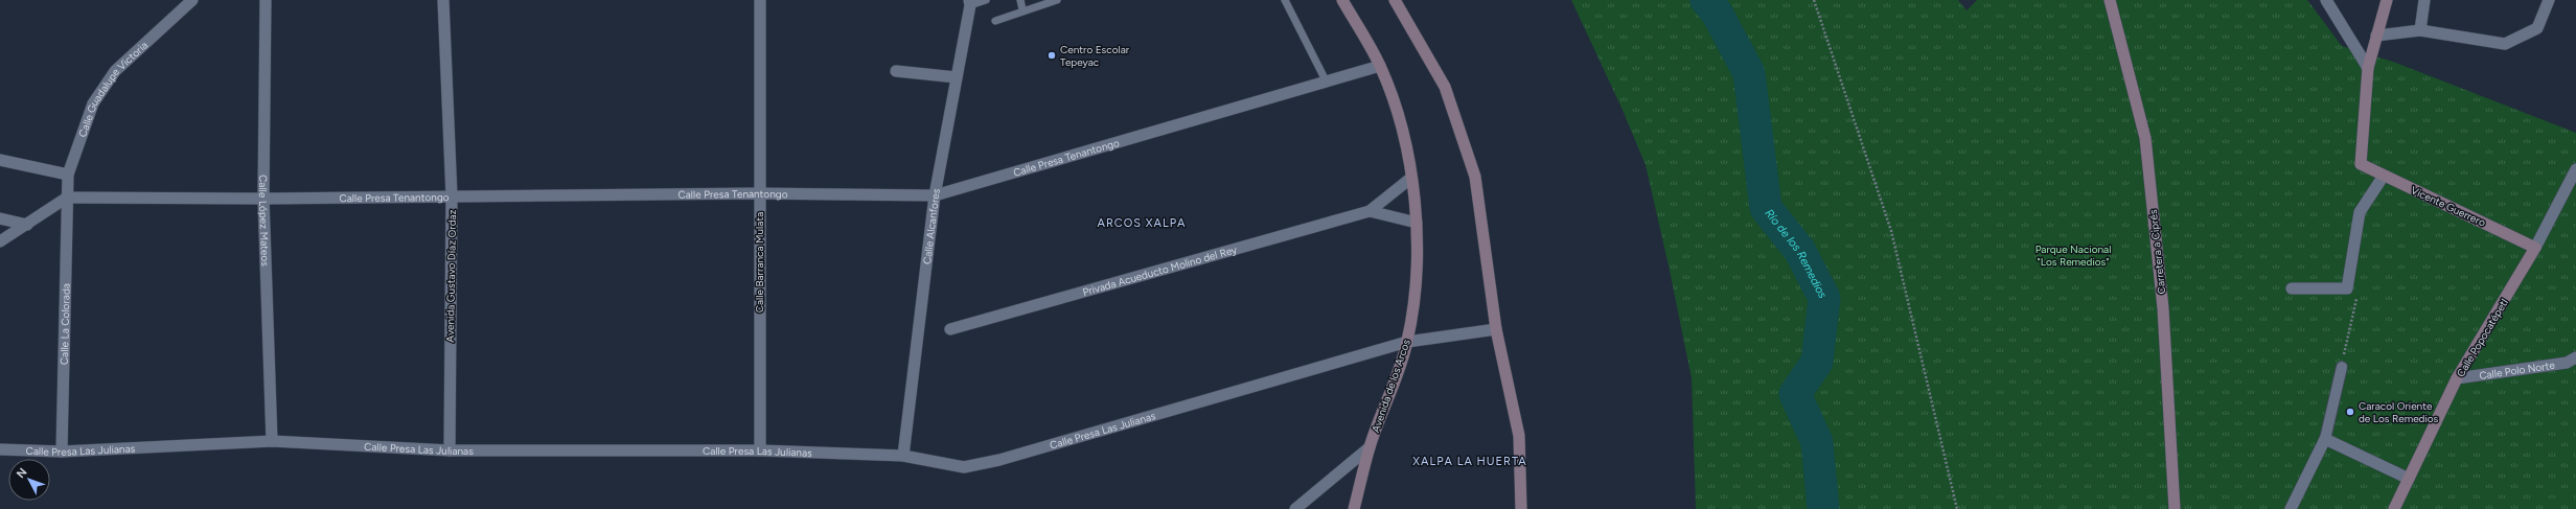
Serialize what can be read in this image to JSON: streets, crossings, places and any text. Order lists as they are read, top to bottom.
{
  "streets": {
    "main road": [
      "Vicente Guerrero",
      "Carretera a Ciprés",
      "Calle Popocatépetl",
      "Avenida de los Arcos"
    ],
    "street": [
      "Calle Guadalupe Victoria",
      "Calle Presa Tenantongo",
      "Calle López Mateos",
      "Calle Alcanfores",
      "Calle Barranca Mulata",
      "Privada Acueducto Molino del Rey",
      "Avenida Gustavo Díaz Ordaz",
      "Calle La Colorada",
      "Calle Polo Norte",
      "Calle Presa Las Julianas"
    ]
  },
  "crossings": [
    ["Calle Guadalupe Victoria", "Calle Presa Tenantongo"],
    ["Calle Guadalupe Victoria", "Calle La Colorada"],
    ["Calle Presa Tenantongo", "Calle López Mateos"],
    ["Calle Presa Tenantongo", "Calle Alcanfores"],
    ["Calle Presa Tenantongo", "Calle Barranca Mulata"],
    ["Calle Presa Tenantongo", "Avenida Gustavo Díaz Ordaz"],
    ["Calle Presa Tenantongo", "Calle La Colorada"],
    ["Calle Presa Tenantongo", "Avenida de los Arcos"],
    ["Vicente Guerrero", "Calle Popocatépetl"],
    ["Calle López Mateos", "Calle Presa Las Julianas"],
    ["Calle Alcanfores", "Calle Presa Las Julianas"],
    ["Calle Barranca Mulata", "Calle Presa Las Julianas"],
    ["Privada Acueducto Molino del Rey", "Avenida de los Arcos"],
    ["Avenida Gustavo Díaz Ordaz", "Calle Presa Las Julianas"],
    ["Calle La Colorada", "Calle Presa Las Julianas"],
    ["Calle Popocatépetl", "Calle Polo Norte"],
    ["Avenida de los Arcos", "Calle Presa Las Julianas"]
  ],
  "districts": ["ARCOS XALPA", "XALPA LA HUERTA"],
  "water": ["Río de los Remedios"],
  "parks": ["Parque Nacional \"Los Remedios\""],
  "places": ["Centro Escolar Tepeyac", "Caracol Oriente de Los Remedios"],
  "north": "top left"
}
